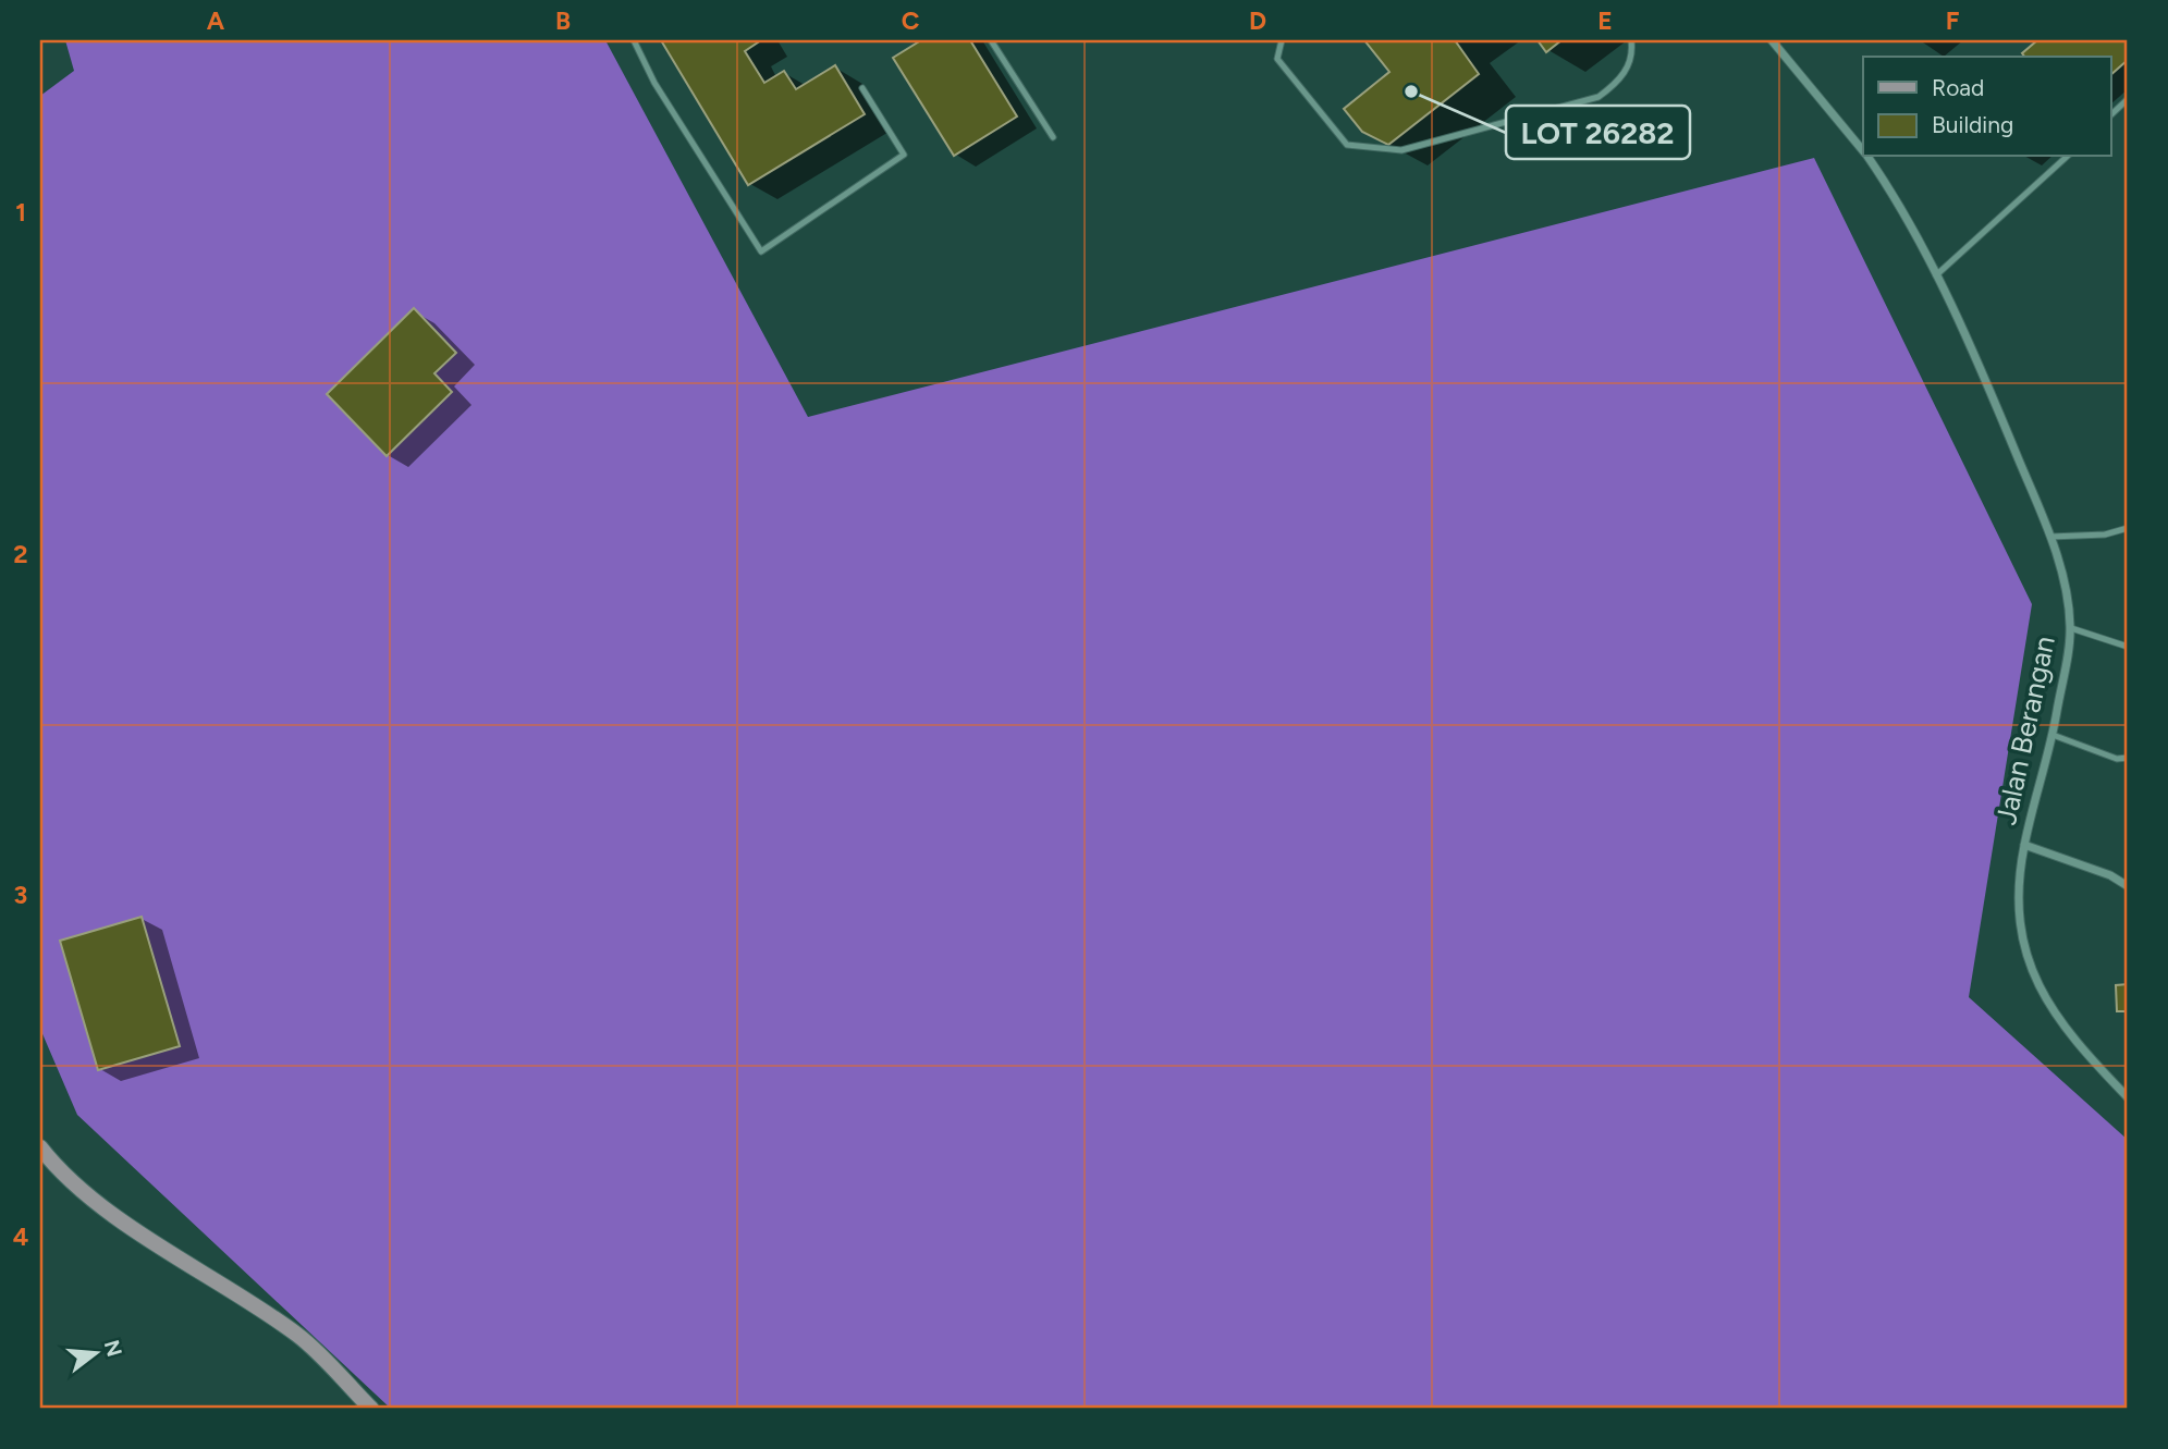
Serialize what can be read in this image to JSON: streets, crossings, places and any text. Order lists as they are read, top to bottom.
{
  "streets": {
    "street": ["Jalan Berangan"]
  },
  "places": ["LOT 26282"],
  "legend": ["Road", "Building"],
  "north": "right",
  "grid": {
    "columns": [
      "A",
      "B",
      "C",
      "D",
      "E",
      "F"
    ],
    "rows": [
      "1",
      "2",
      "3",
      "4"
    ]
  }
}
